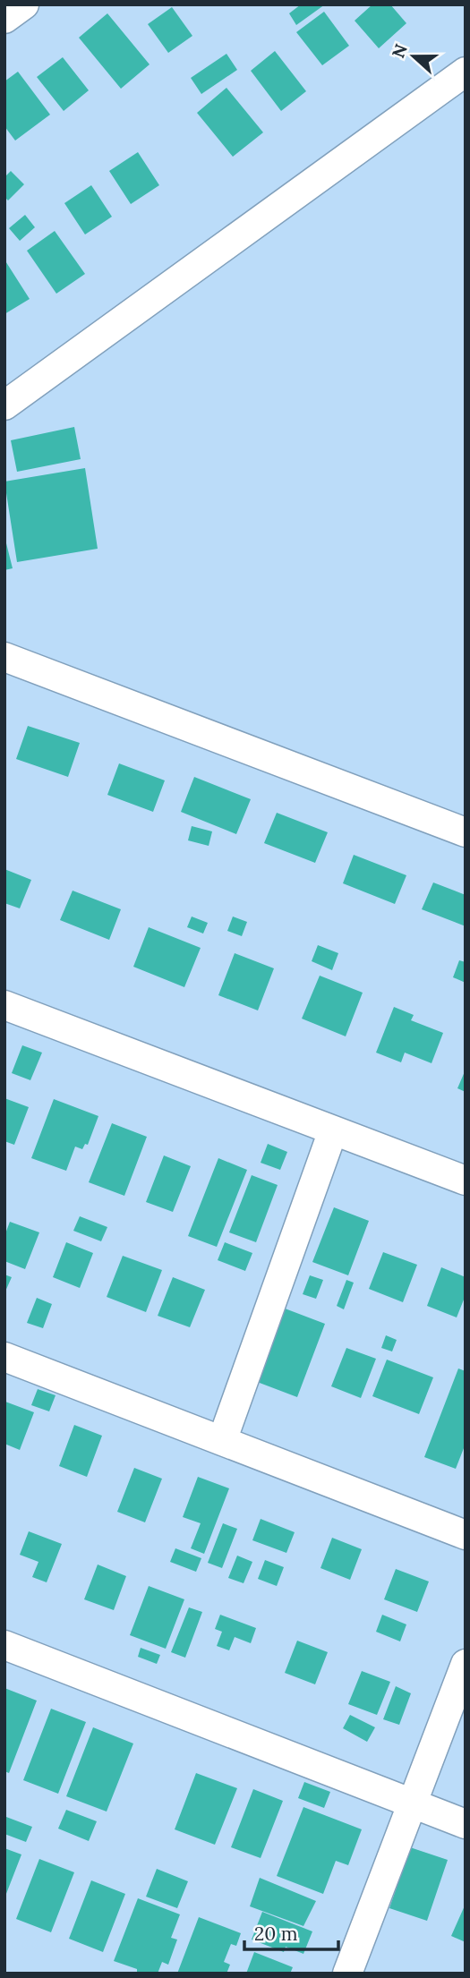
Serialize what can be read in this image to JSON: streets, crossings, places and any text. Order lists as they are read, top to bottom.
{
  "scale_bar": "20 m",
  "north": "left"
}
